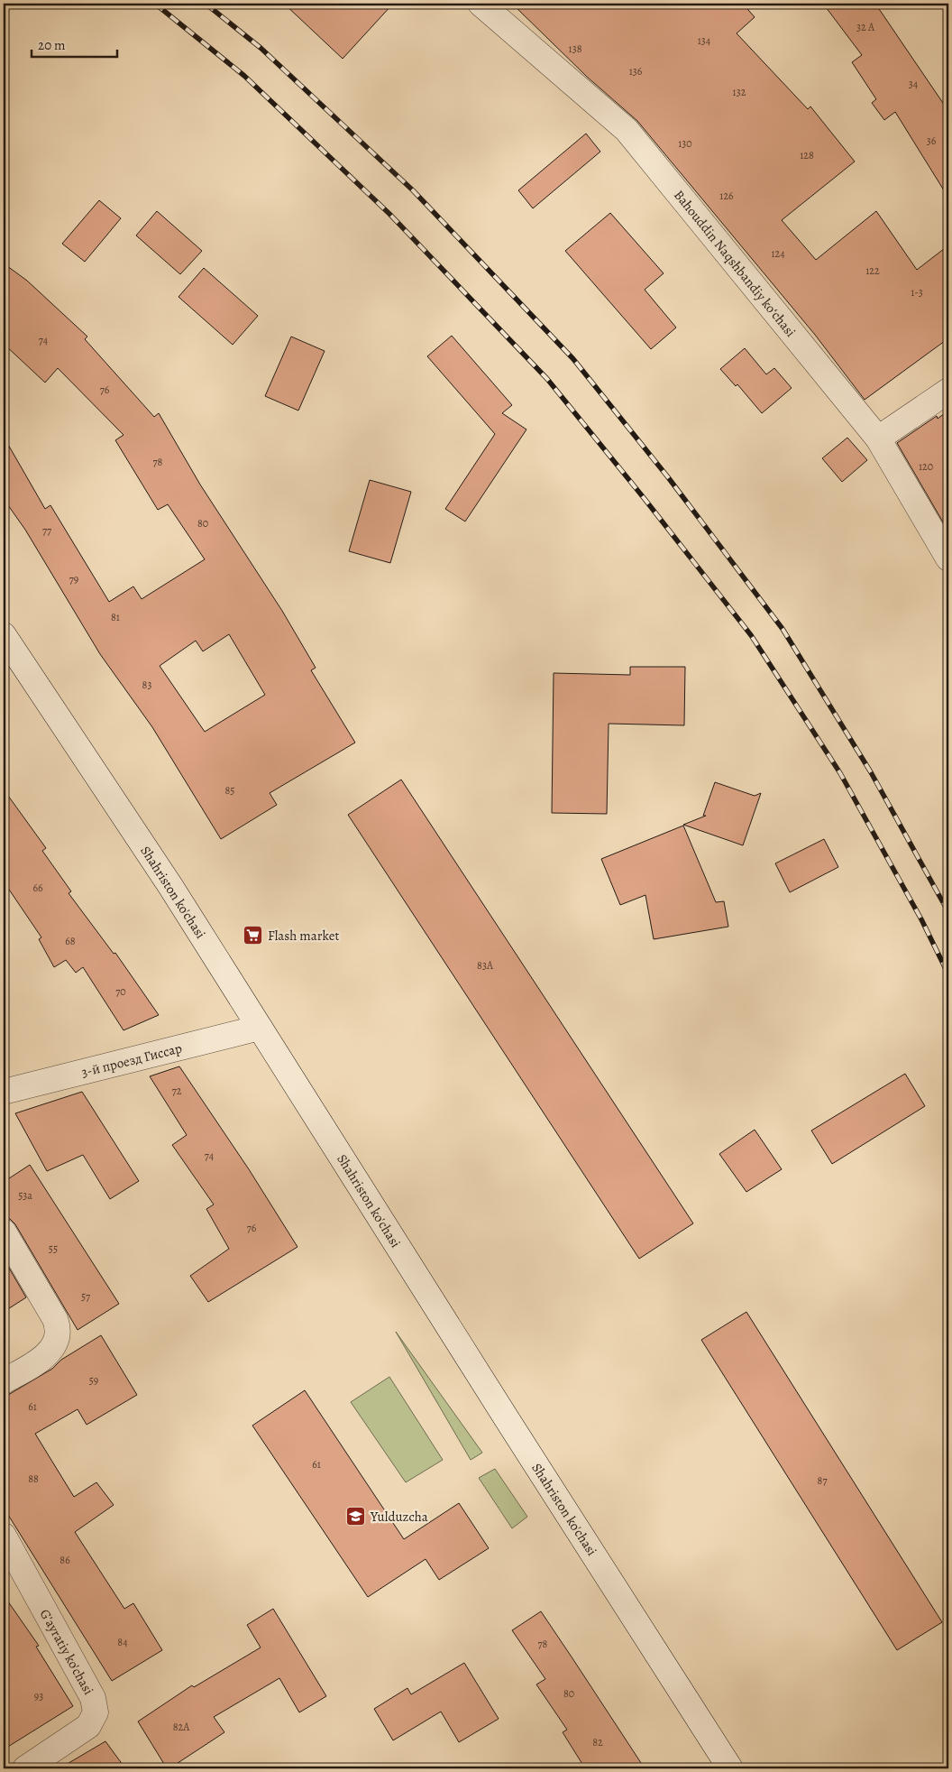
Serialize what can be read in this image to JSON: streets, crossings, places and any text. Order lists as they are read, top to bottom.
{
  "streets": {
    "street": [
      "Bahouddin Naqshbandiy koʻchasi",
      "Shahriston ko'chasi",
      "3-й проезд Гиссар",
      "G'ayratiy ko'chasi"
    ]
  },
  "crossings": [
    ["Shahriston ko'chasi", "3-й проезд Гиссар"]
  ],
  "places": {
    "supermarket": ["Flash market"],
    "school or university": ["Yulduzcha"]
  },
  "house_numbers": [
    "32 А",
    "134",
    "138",
    "136",
    "34",
    "132",
    "36",
    "130",
    "128",
    "126",
    "124",
    "122",
    "1-3",
    "74",
    "76",
    "78",
    "120",
    "80",
    "77",
    "79",
    "81",
    "83",
    "85",
    "66",
    "68",
    "83A",
    "70",
    "72",
    "74",
    "53a",
    "76",
    "55",
    "57",
    "59",
    "61",
    "61",
    "88",
    "87",
    "86",
    "84",
    "78",
    "80",
    "93",
    "82A",
    "82"
  ],
  "scale_bar": "20 m"
}
